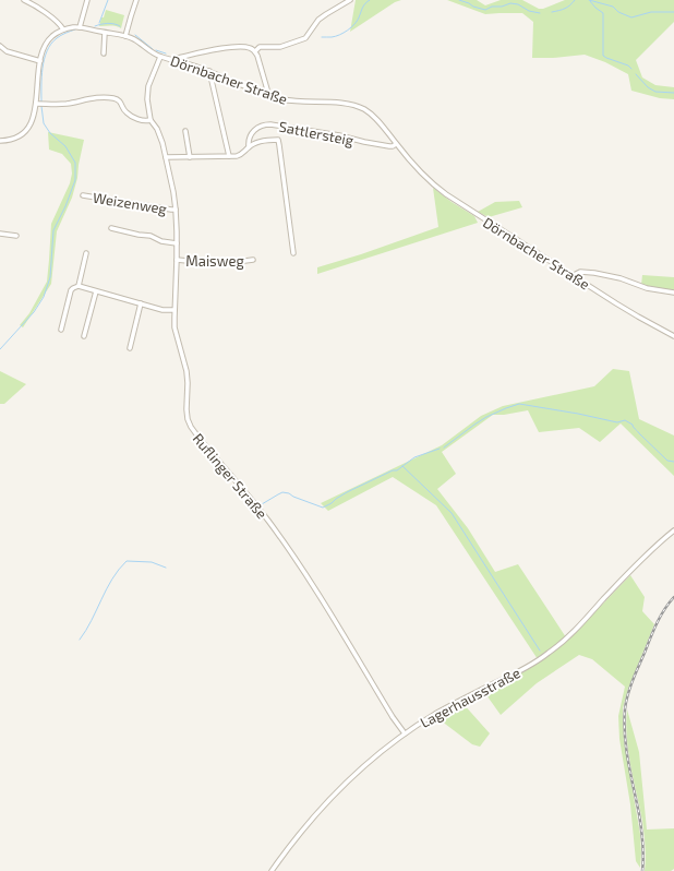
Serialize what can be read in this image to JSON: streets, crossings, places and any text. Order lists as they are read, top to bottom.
{
  "streets": {
    "street": [
      "Dörnbacher Straße",
      "Sattlersteig",
      "Weizenweg",
      "Maisweg",
      "Ruflinger Straße",
      "Lagerhausstraße"
    ]
  },
  "crossings": [
    ["Dörnbacher Straße", "Sattlersteig"],
    ["Dörnbacher Straße", "Ruflinger Straße"],
    ["Weizenweg", "Ruflinger Straße"],
    ["Maisweg", "Ruflinger Straße"],
    ["Ruflinger Straße", "Lagerhausstraße"]
  ]
}
